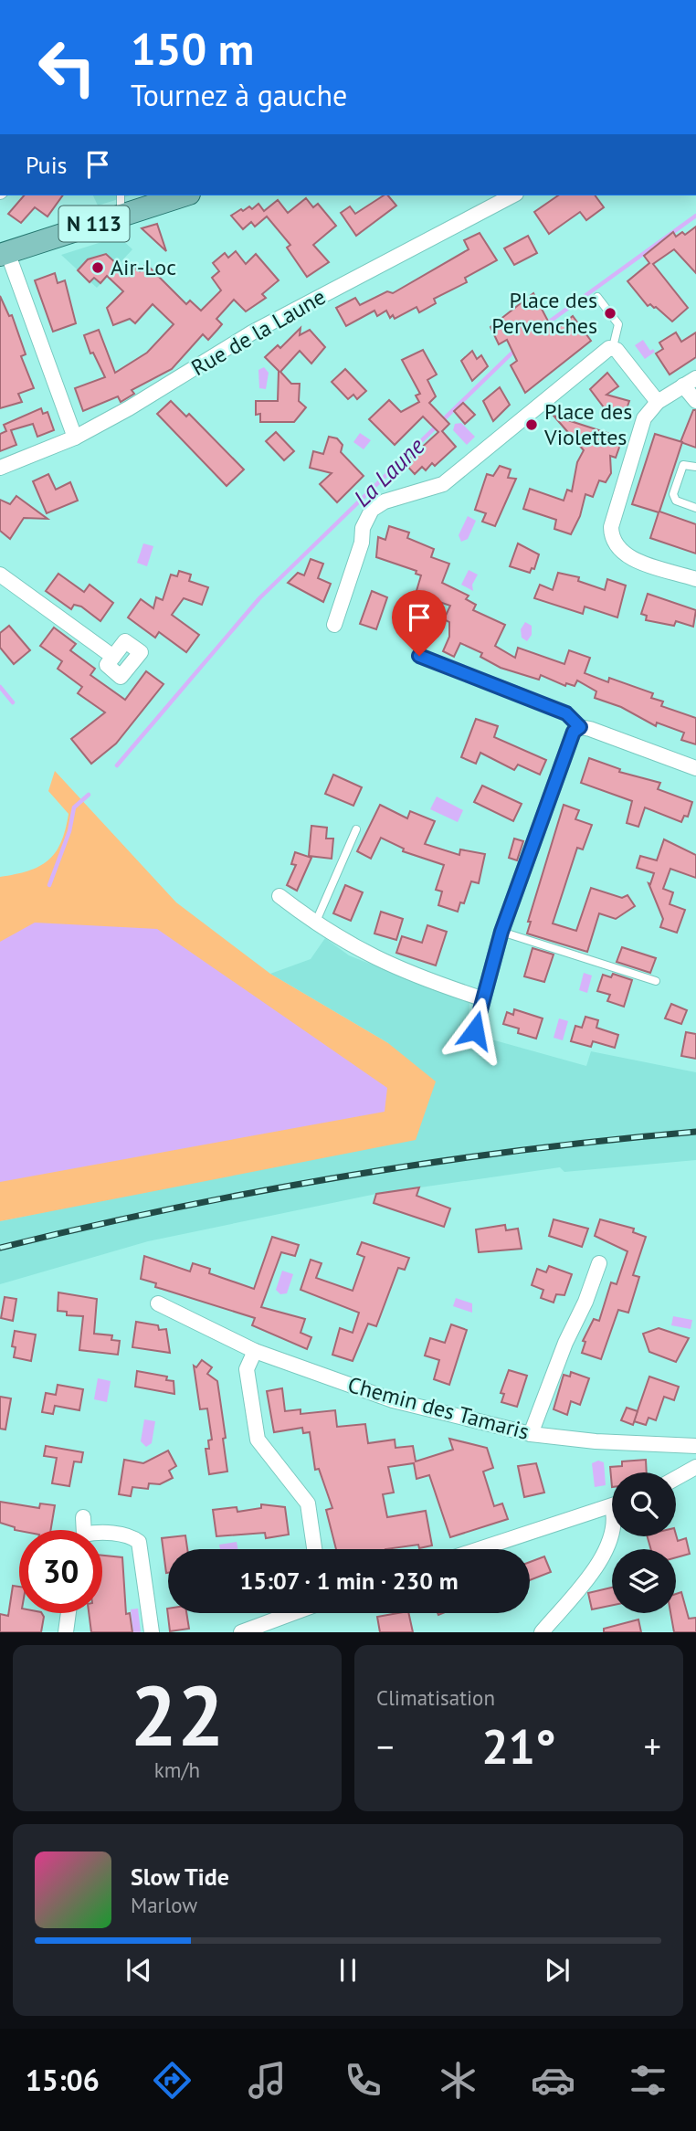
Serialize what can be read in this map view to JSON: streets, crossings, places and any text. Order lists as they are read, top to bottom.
{
  "streets": {
    "main road": ["N 113"],
    "street": ["Rue de la Laune", "Chemin des Tamaris"]
  },
  "water": ["La Laune"],
  "places": ["Air-Loc", "Place des Pervenches", "Place des Violettes"],
  "page": {
    "turn": ["150 m", "Tournez à gauche"],
    "then": "Puis",
    "limit": "30",
    "trip": "15:07 · 1 min · 230 m",
    "tile": [
      ["22", "km/h"],
      "Climatisation"
    ],
    "heat": ["−", "21°", "+"],
    "song": ["Slow Tide", "Marlow"],
    "tabs": "15:06"
  }
}
